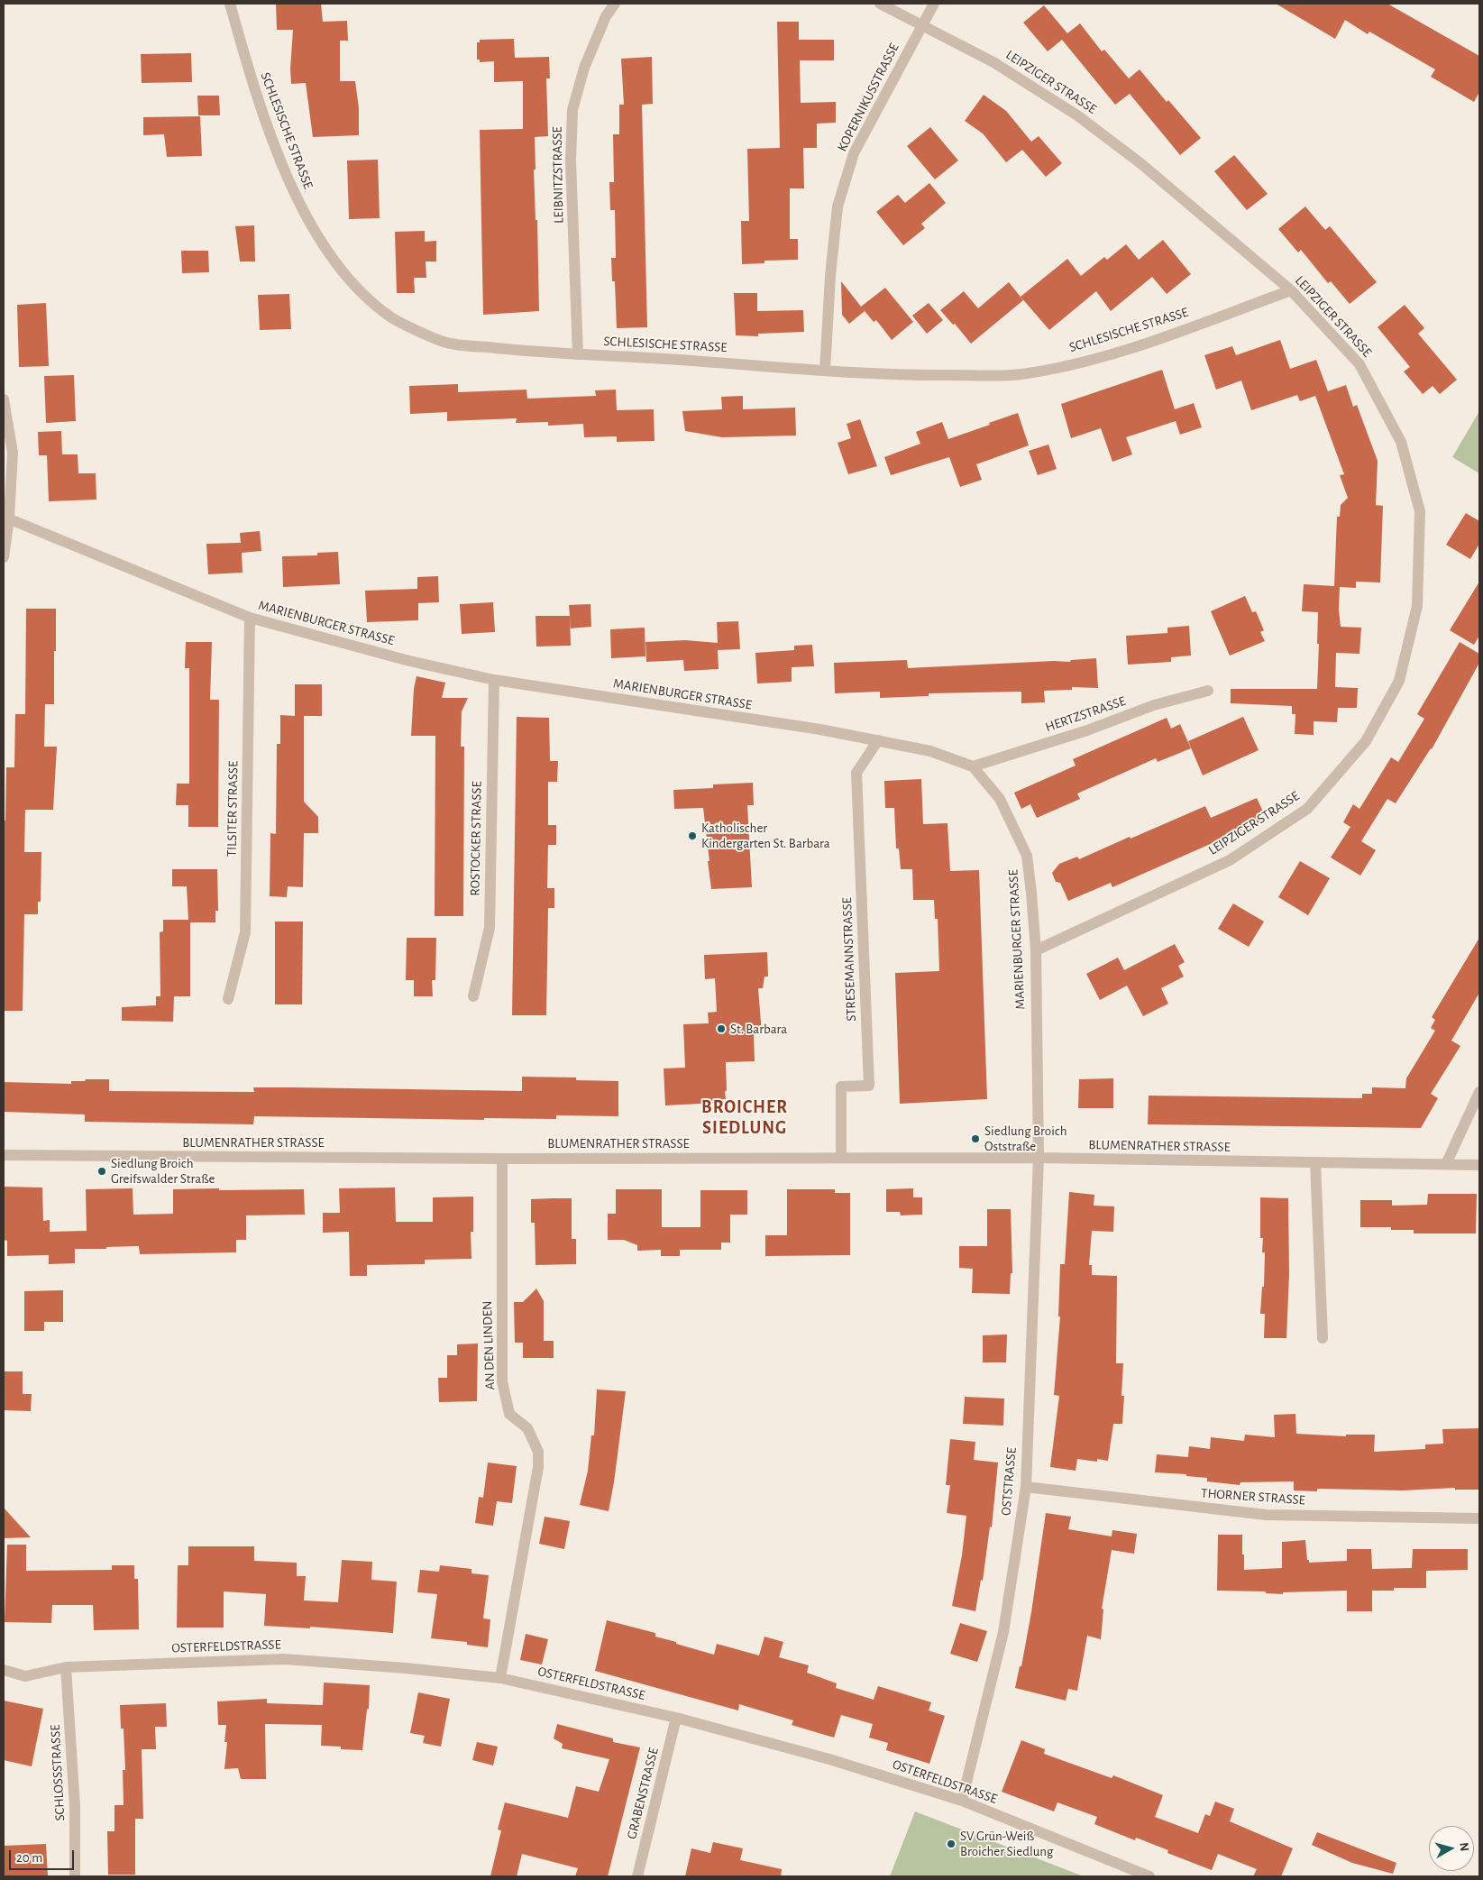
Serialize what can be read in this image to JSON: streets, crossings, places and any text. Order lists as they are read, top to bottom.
{
  "streets": {
    "street": [
      "LEIPZIGER STRASSE",
      "KOPERNIKUSSTRASSE",
      "SCHLESISCHE STRASSE",
      "LEIBNITZSTRASSE",
      "MARIENBURGER STRASSE",
      "HERTZSTRASSE",
      "TILSITER STRASSE",
      "ROSTOCKER STRASSE",
      "STRESEMANNSTRASSE",
      "BLUMENRATHER STRASSE",
      "AN DEN LINDEN",
      "OSTSTRASSE",
      "THORNER STRASSE",
      "OSTERFELDSTRASSE",
      "SCHLOSSSTRASSE",
      "GRABENSTRASSE"
    ]
  },
  "crossings": [
    ["LEIPZIGER STRASSE", "KOPERNIKUSSTRASSE"],
    ["LEIPZIGER STRASSE", "SCHLESISCHE STRASSE"],
    ["LEIPZIGER STRASSE", "MARIENBURGER STRASSE"],
    ["KOPERNIKUSSTRASSE", "SCHLESISCHE STRASSE"],
    ["SCHLESISCHE STRASSE", "LEIBNITZSTRASSE"],
    ["MARIENBURGER STRASSE", "HERTZSTRASSE"],
    ["MARIENBURGER STRASSE", "TILSITER STRASSE"],
    ["MARIENBURGER STRASSE", "ROSTOCKER STRASSE"],
    ["MARIENBURGER STRASSE", "STRESEMANNSTRASSE"],
    ["MARIENBURGER STRASSE", "BLUMENRATHER STRASSE"],
    ["MARIENBURGER STRASSE", "OSTSTRASSE"],
    ["STRESEMANNSTRASSE", "BLUMENRATHER STRASSE"],
    ["BLUMENRATHER STRASSE", "AN DEN LINDEN"],
    ["BLUMENRATHER STRASSE", "OSTSTRASSE"],
    ["AN DEN LINDEN", "OSTERFELDSTRASSE"],
    ["OSTSTRASSE", "THORNER STRASSE"],
    ["OSTSTRASSE", "OSTERFELDSTRASSE"],
    ["OSTERFELDSTRASSE", "SCHLOSSSTRASSE"],
    ["OSTERFELDSTRASSE", "GRABENSTRASSE"]
  ],
  "districts": ["BROICHER SIEDLUNG"],
  "places": [
    "Katholischer Kindergarten St. Barbara",
    "St. Barbara",
    "Siedlung Broich Oststraße",
    "Siedlung Broich Greifswalder Straße",
    "SV Grün-Weiß Broicher Siedlung"
  ],
  "scale_bar": "20 m",
  "north": "right"
}
